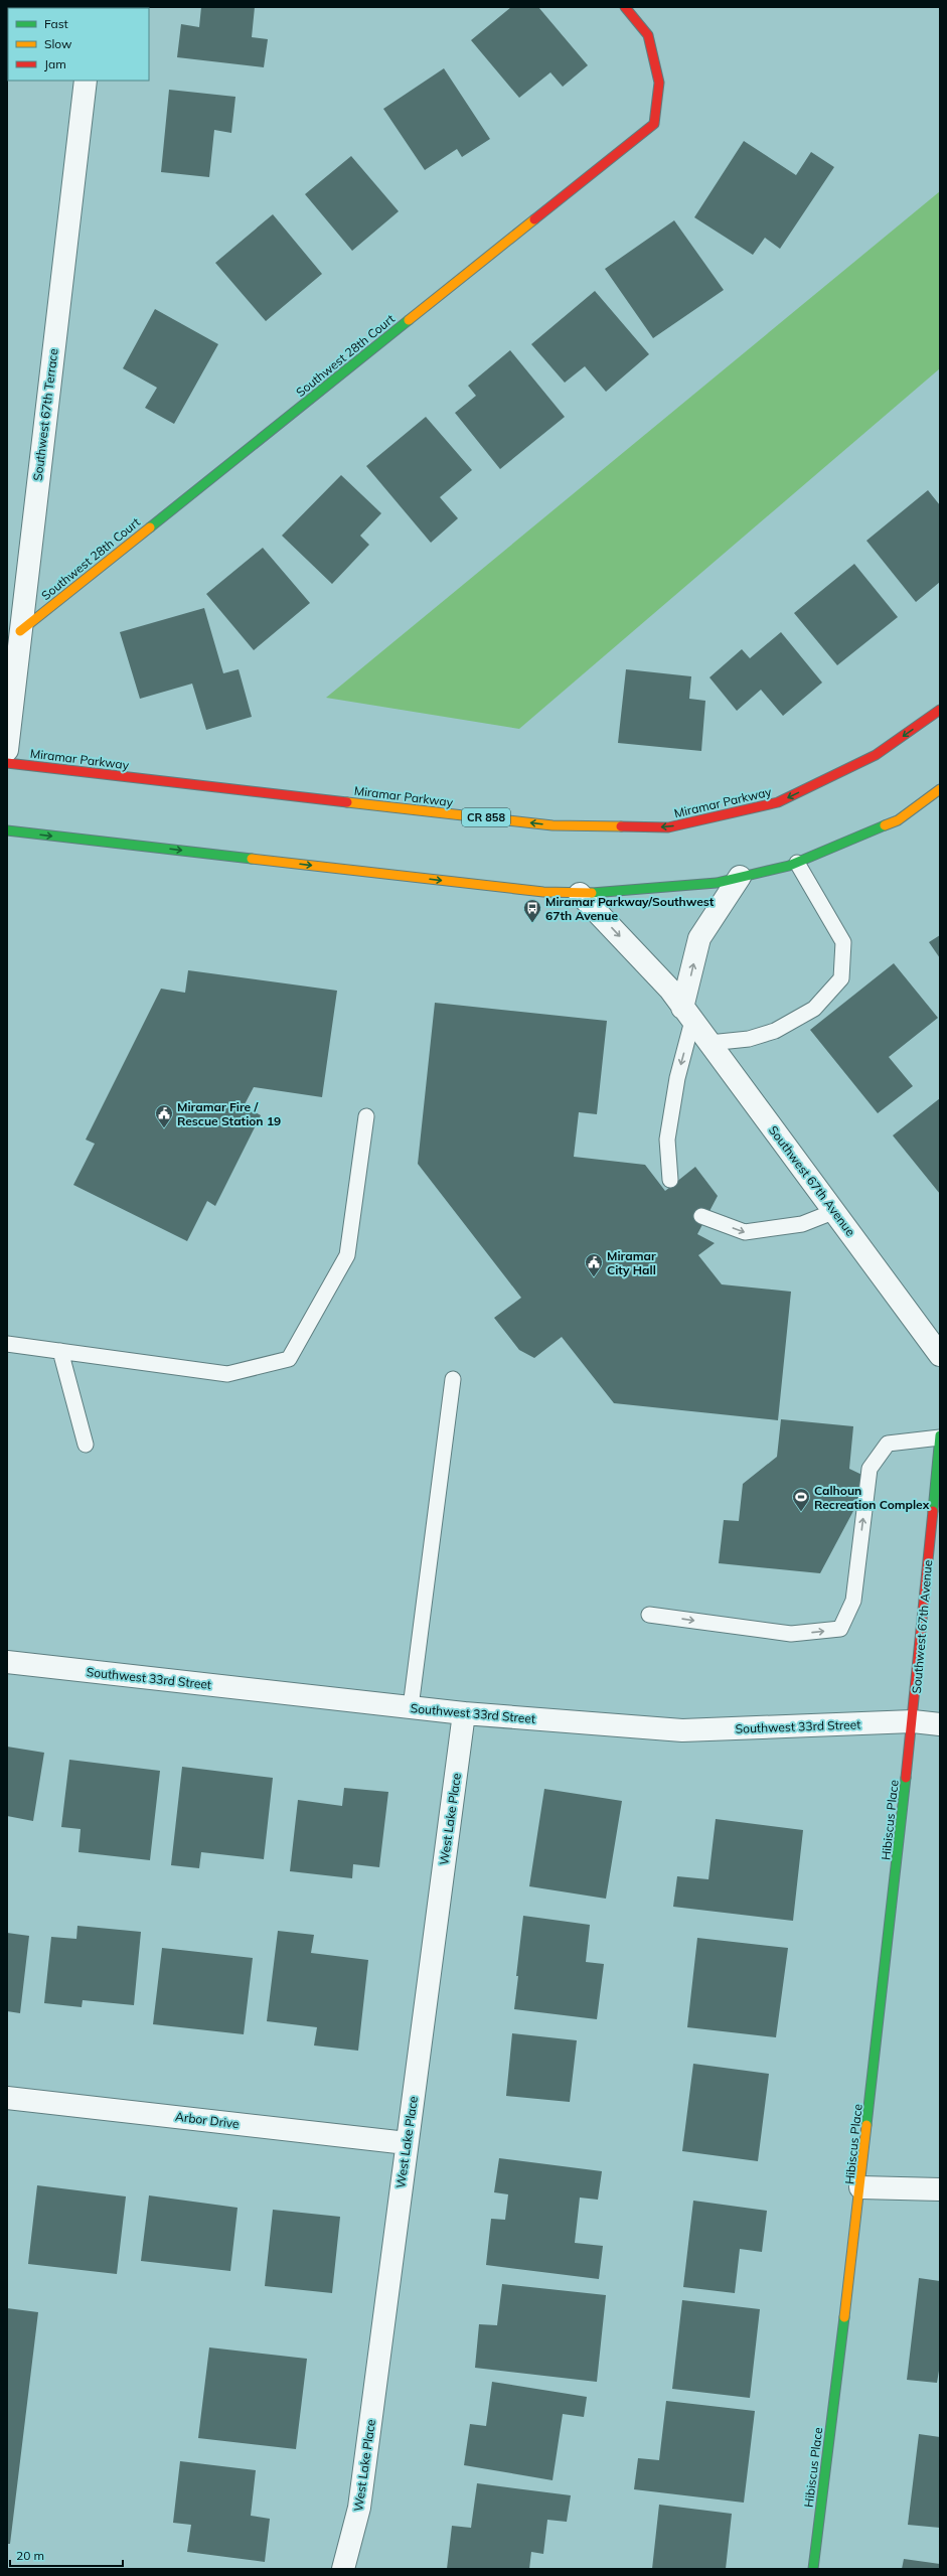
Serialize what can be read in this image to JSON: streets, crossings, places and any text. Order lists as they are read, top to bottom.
{
  "streets": {
    "street": [
      "Southwest 28th Court",
      "Southwest 67th Terrace",
      "Miramar Parkway",
      "CR 858",
      "Southwest 67th Avenue",
      "Southwest 33rd Street",
      "West Lake Place",
      "Hibiscus Place",
      "Arbor Drive"
    ]
  },
  "crossings": [
    ["Southwest 28th Court", "Southwest 67th Terrace"],
    ["Southwest 67th Avenue", "Southwest 33rd Street"],
    ["Southwest 67th Avenue", "Hibiscus Place"],
    ["Southwest 33rd Street", "West Lake Place"],
    ["Southwest 33rd Street", "Hibiscus Place"],
    ["West Lake Place", "Arbor Drive"]
  ],
  "places": {
    "bus stop": ["Miramar Parkway/Southwest 67th Avenue"],
    "public building": ["Miramar Fire / Rescue Station 19", "Miramar City Hall"],
    "sports": ["Calhoun Recreation Complex"]
  },
  "legend": ["Fast", "Slow", "Jam"],
  "scale_bar": "20 m"
}
